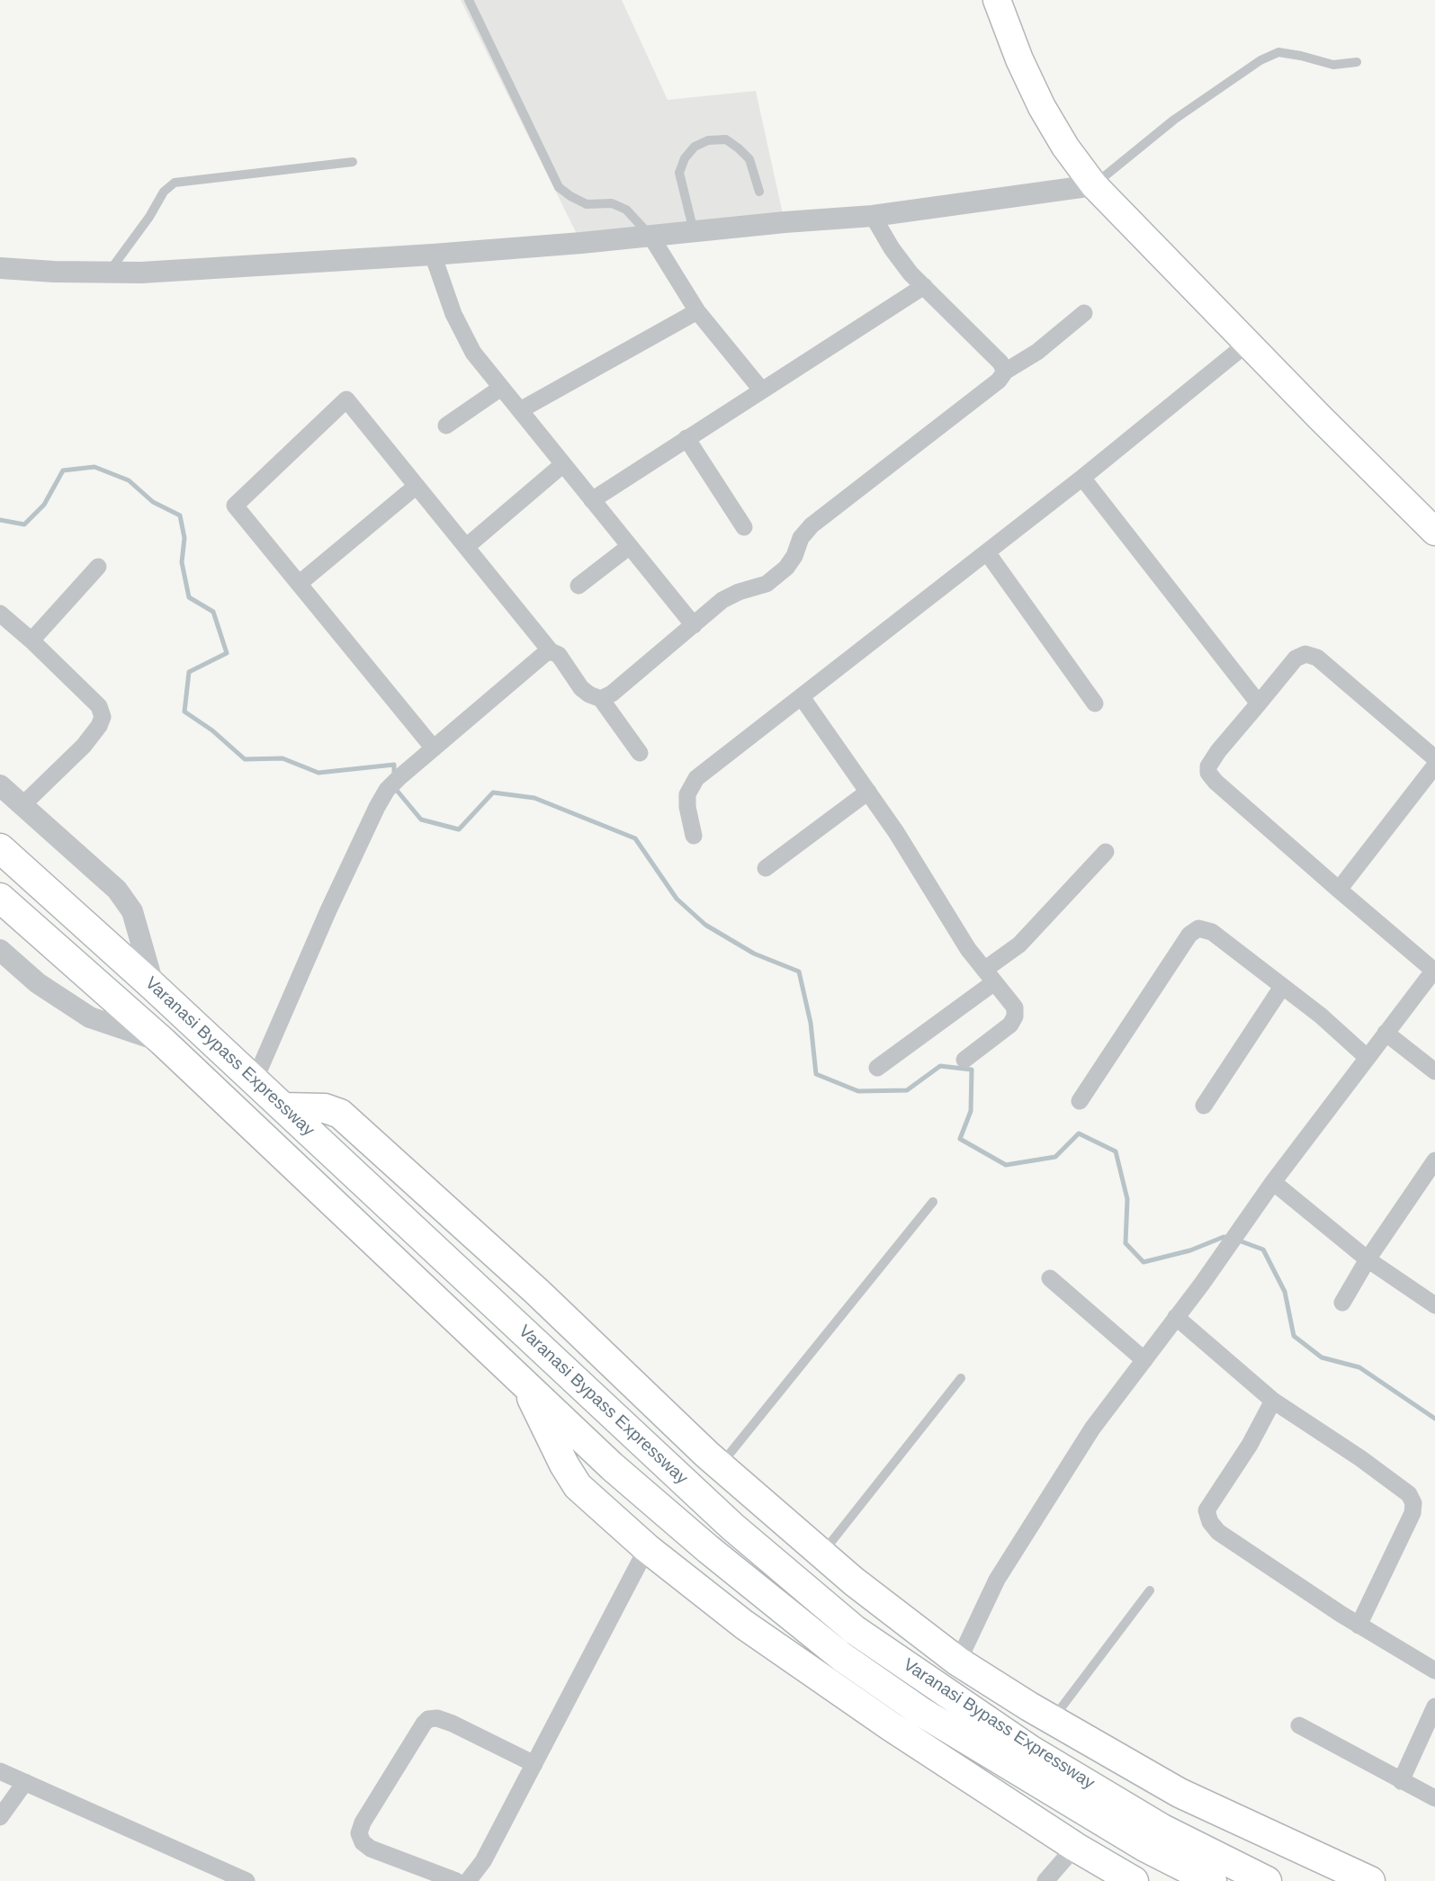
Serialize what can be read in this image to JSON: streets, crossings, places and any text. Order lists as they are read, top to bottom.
{
  "streets": {
    "highway": ["Varanasi Bypass Expressway"]
  }
}
